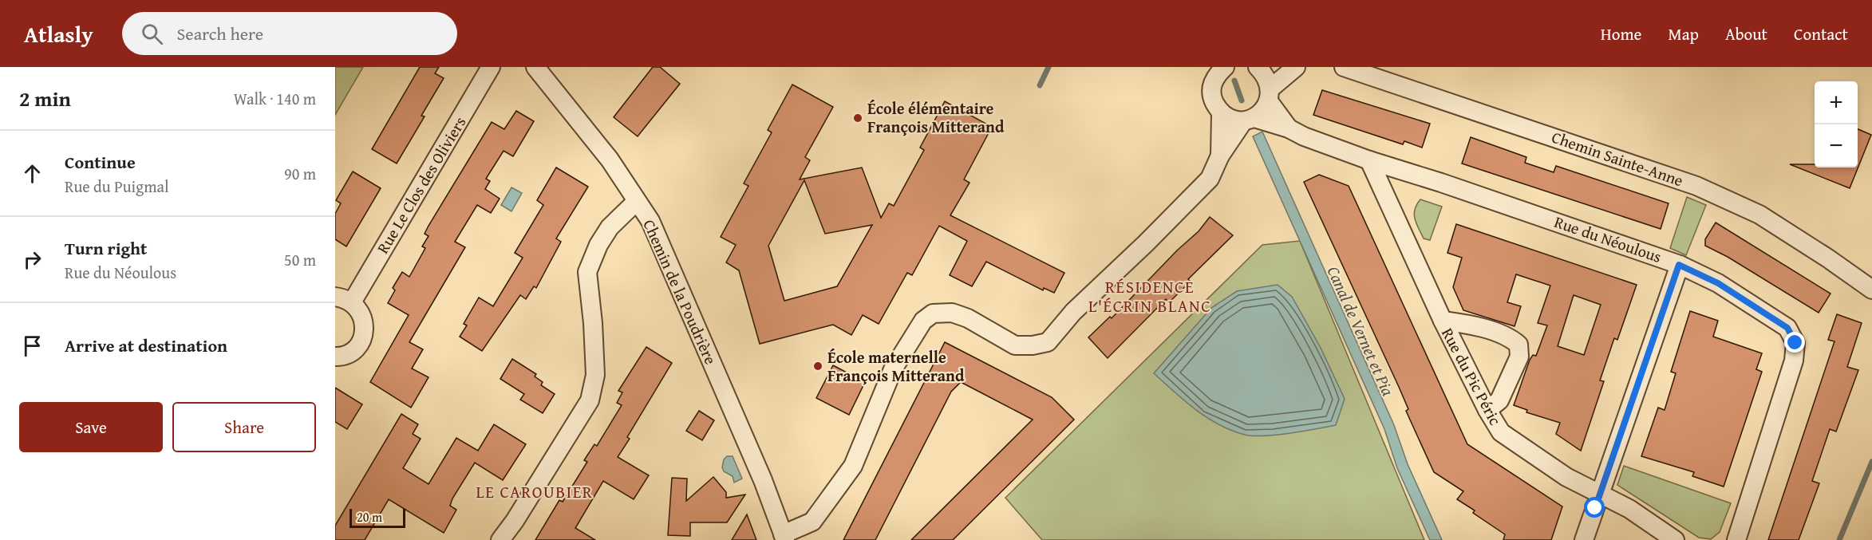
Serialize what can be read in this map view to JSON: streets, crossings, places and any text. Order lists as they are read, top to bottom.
{
  "streets": {
    "street": [
      "Chemin Sainte-Anne",
      "Rue Le Clos des Oliviers",
      "Rue du Néoulous",
      "Chemin de la Poudrière",
      "Rue du Pic Péric"
    ]
  },
  "crossings": [
    ["Rue du Néoulous", "Rue du Pic Péric"]
  ],
  "districts": ["RÉSIDENCE L'ÉCRIN BLANC", "LE CAROUBIER"],
  "water": ["Canal de Vernet et Pia"],
  "places": ["École élémentaire François Mitterand", "École maternelle François Mitterand"],
  "scale_bar": "20 m",
  "page": {
    "header": "Atlasly",
    "search": "Search here",
    "nav": [
      "Home",
      "Map",
      "About",
      "Contact"
    ],
    "heading": ["2 min", "Walk · 140 m"],
    "map_buttons": ["+", "−"],
    "list": [
      ["Continue", "Rue du Puigmal", "90 m"],
      ["Turn right", "Rue du Néoulous", "50 m"],
      "Arrive at destination"
    ],
    "buttons": ["Save", "Share"],
    "scale": "20 m"
  }
}
